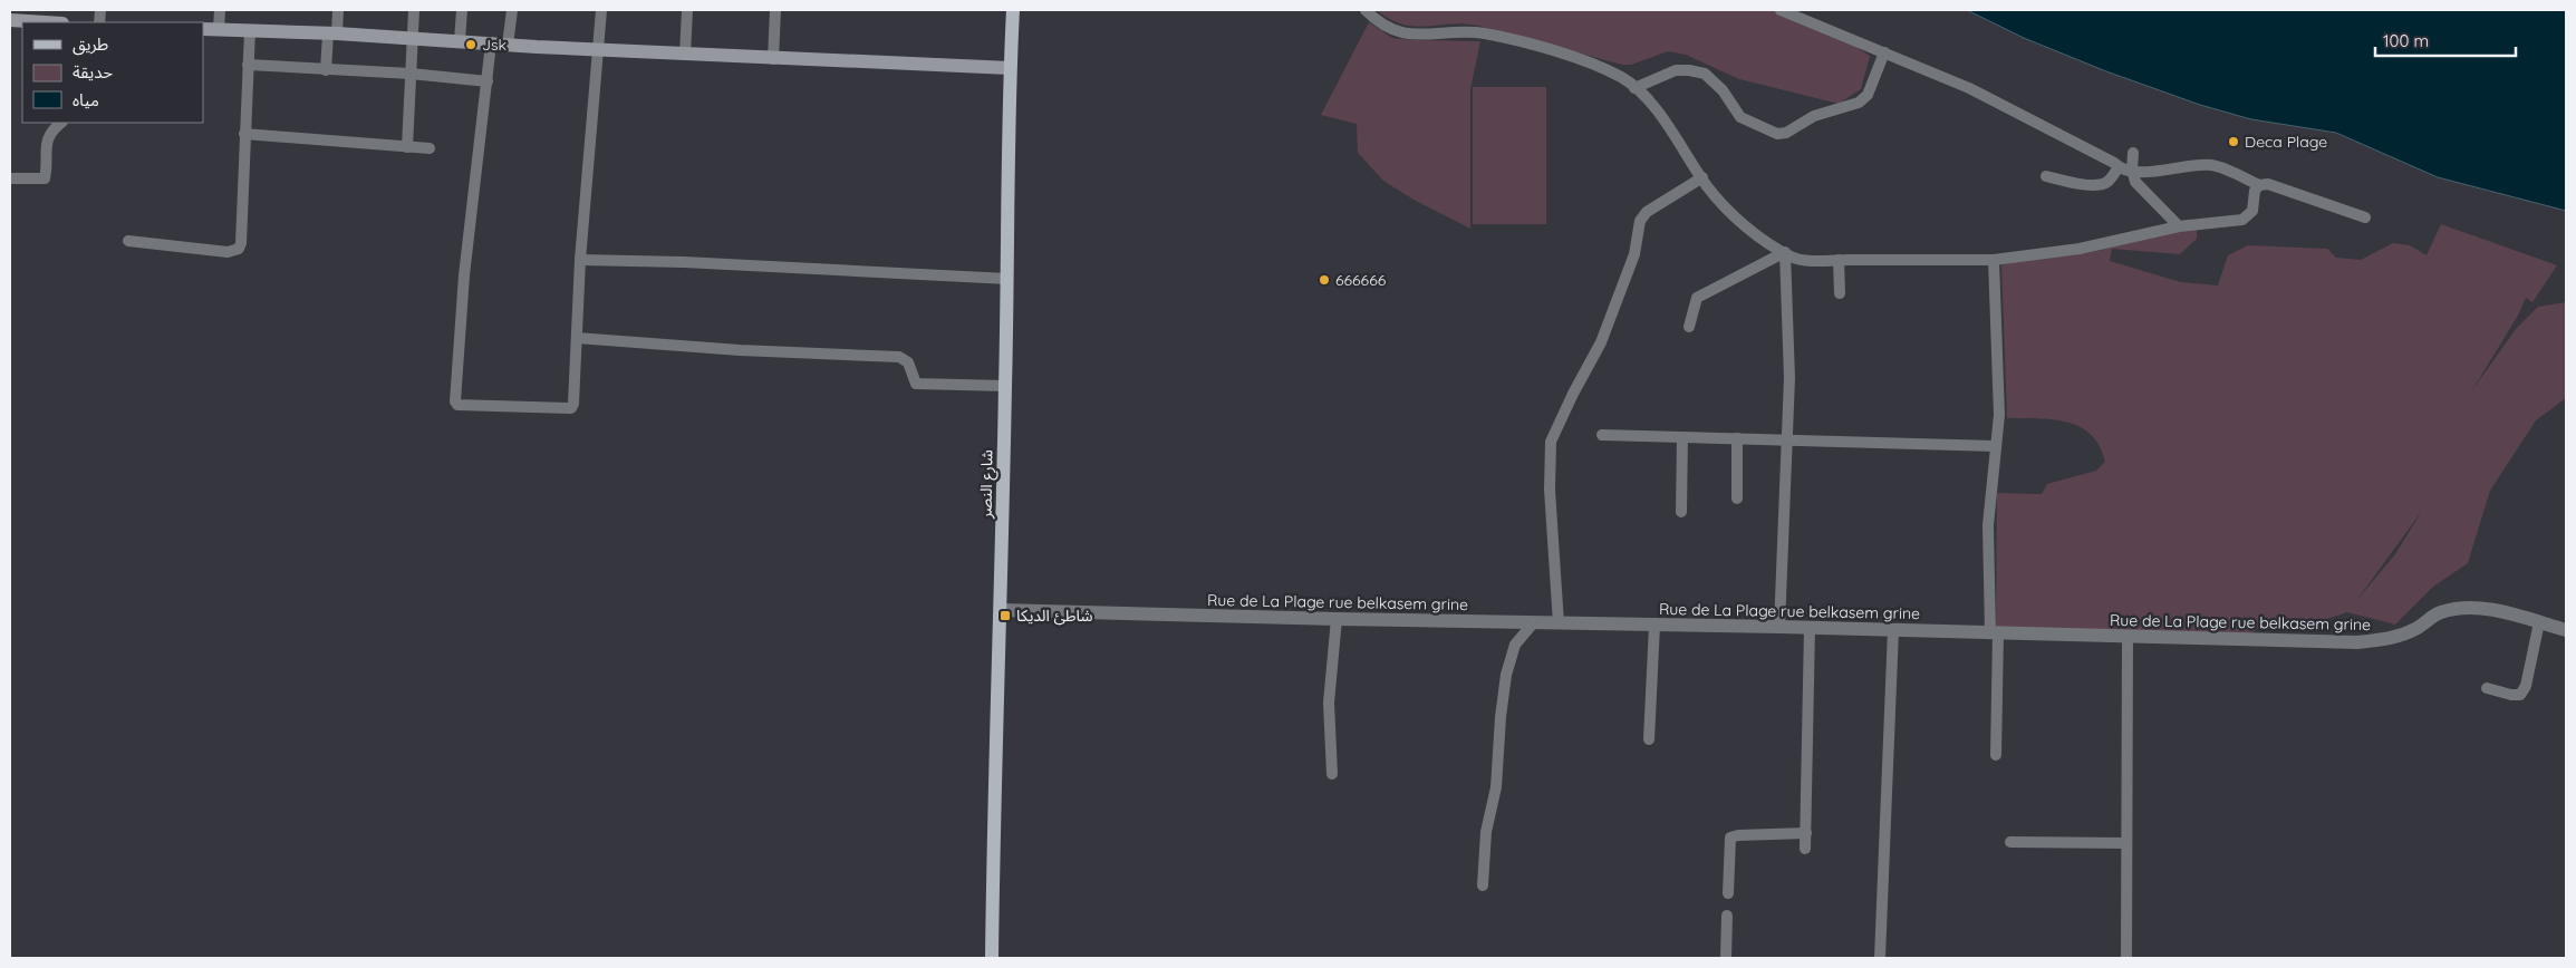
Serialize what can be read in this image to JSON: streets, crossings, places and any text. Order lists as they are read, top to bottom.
{
  "streets": {
    "main road": ["شارع النصر"],
    "street": ["Rue de La Plage rue belkasem grine"]
  },
  "crossings": [
    ["شارع النصر", "Rue de La Plage rue belkasem grine"]
  ],
  "places": {
    "other": ["Jsk", "Deca Plage", "666666"],
    "transit": ["شاطئ الديكا"]
  },
  "legend": ["طريق", "حديقة", "مياه"],
  "scale_bar": "100 m"
}
